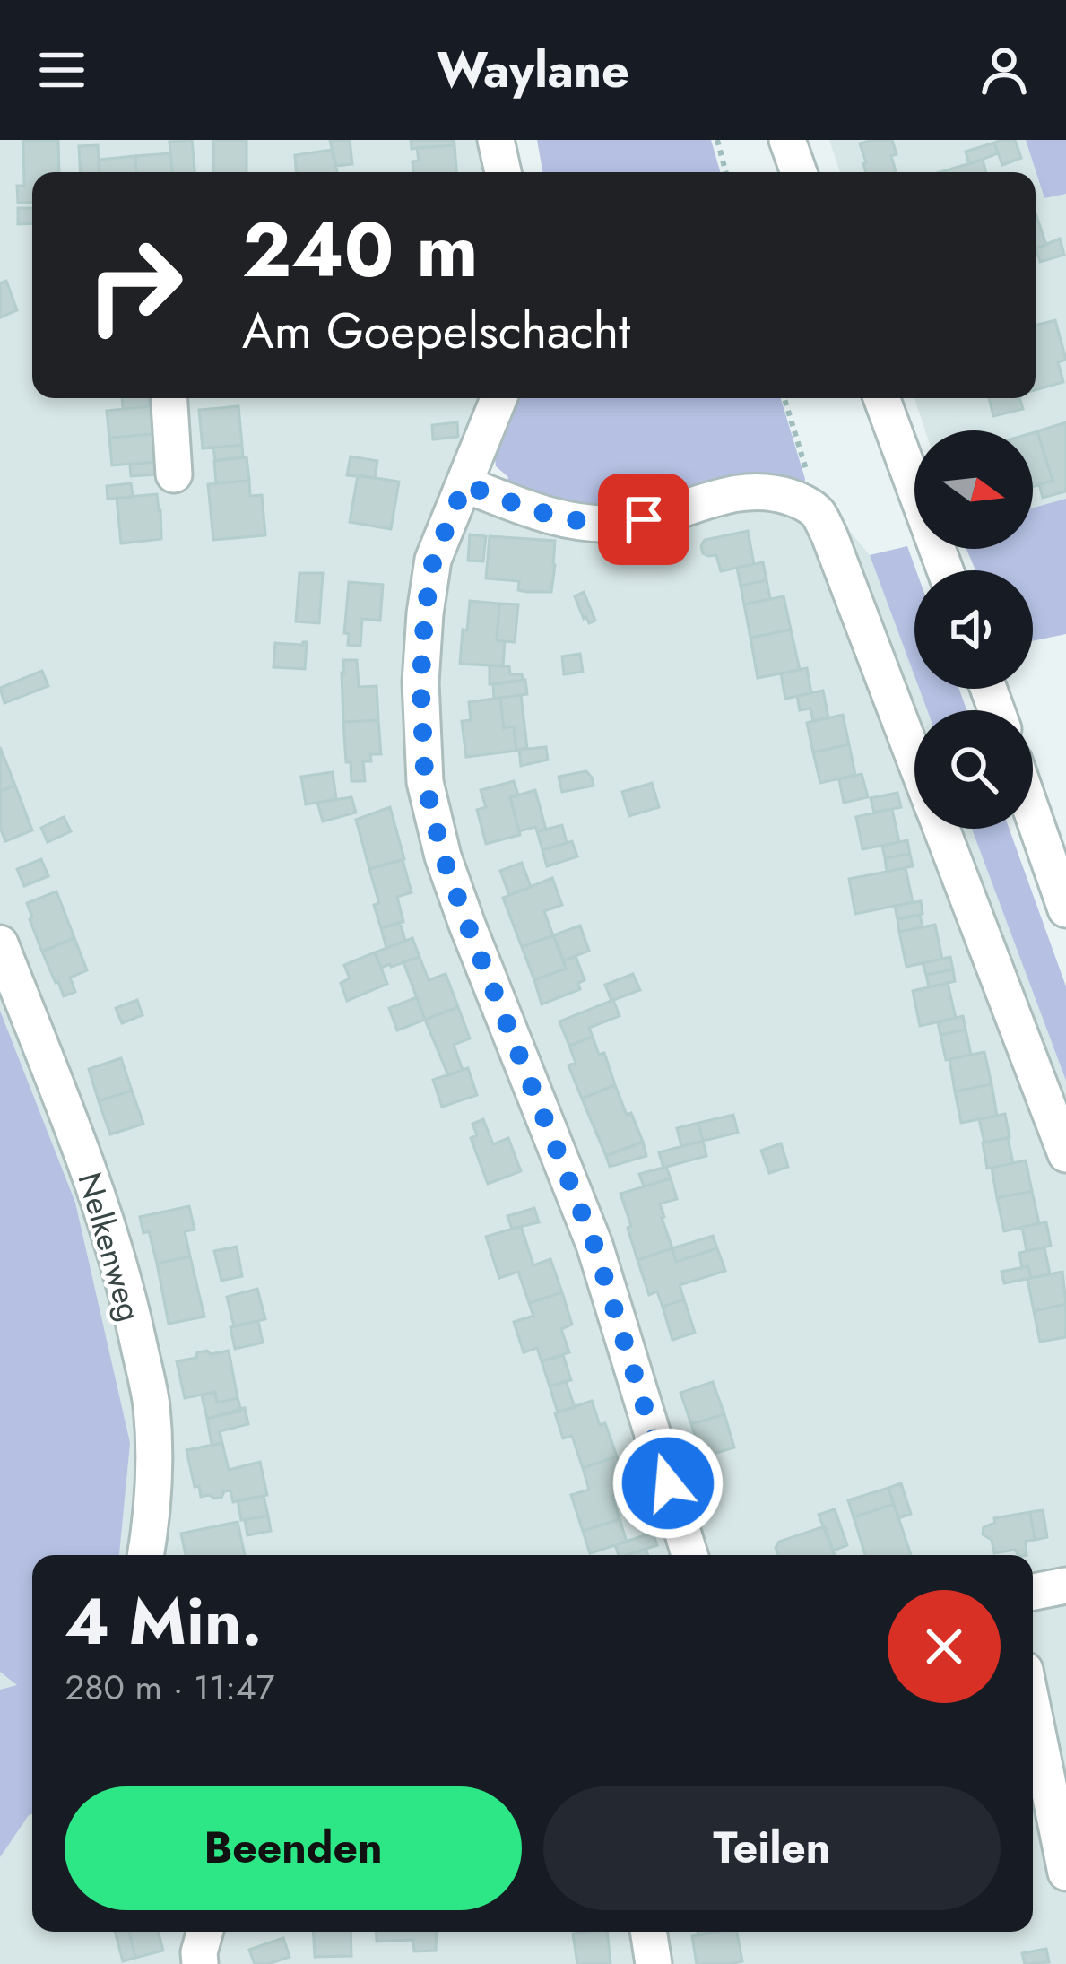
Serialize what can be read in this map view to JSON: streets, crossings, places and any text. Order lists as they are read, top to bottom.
{
  "streets": {
    "street": ["Nelkenweg"]
  },
  "north": "right",
  "page": {
    "header": "Waylane",
    "turn": ["240 m", "Am Goepelschacht"],
    "heading": ["4 Min.", "280 m · 11:47"],
    "buttons": ["Beenden", "Teilen"]
  }
}
